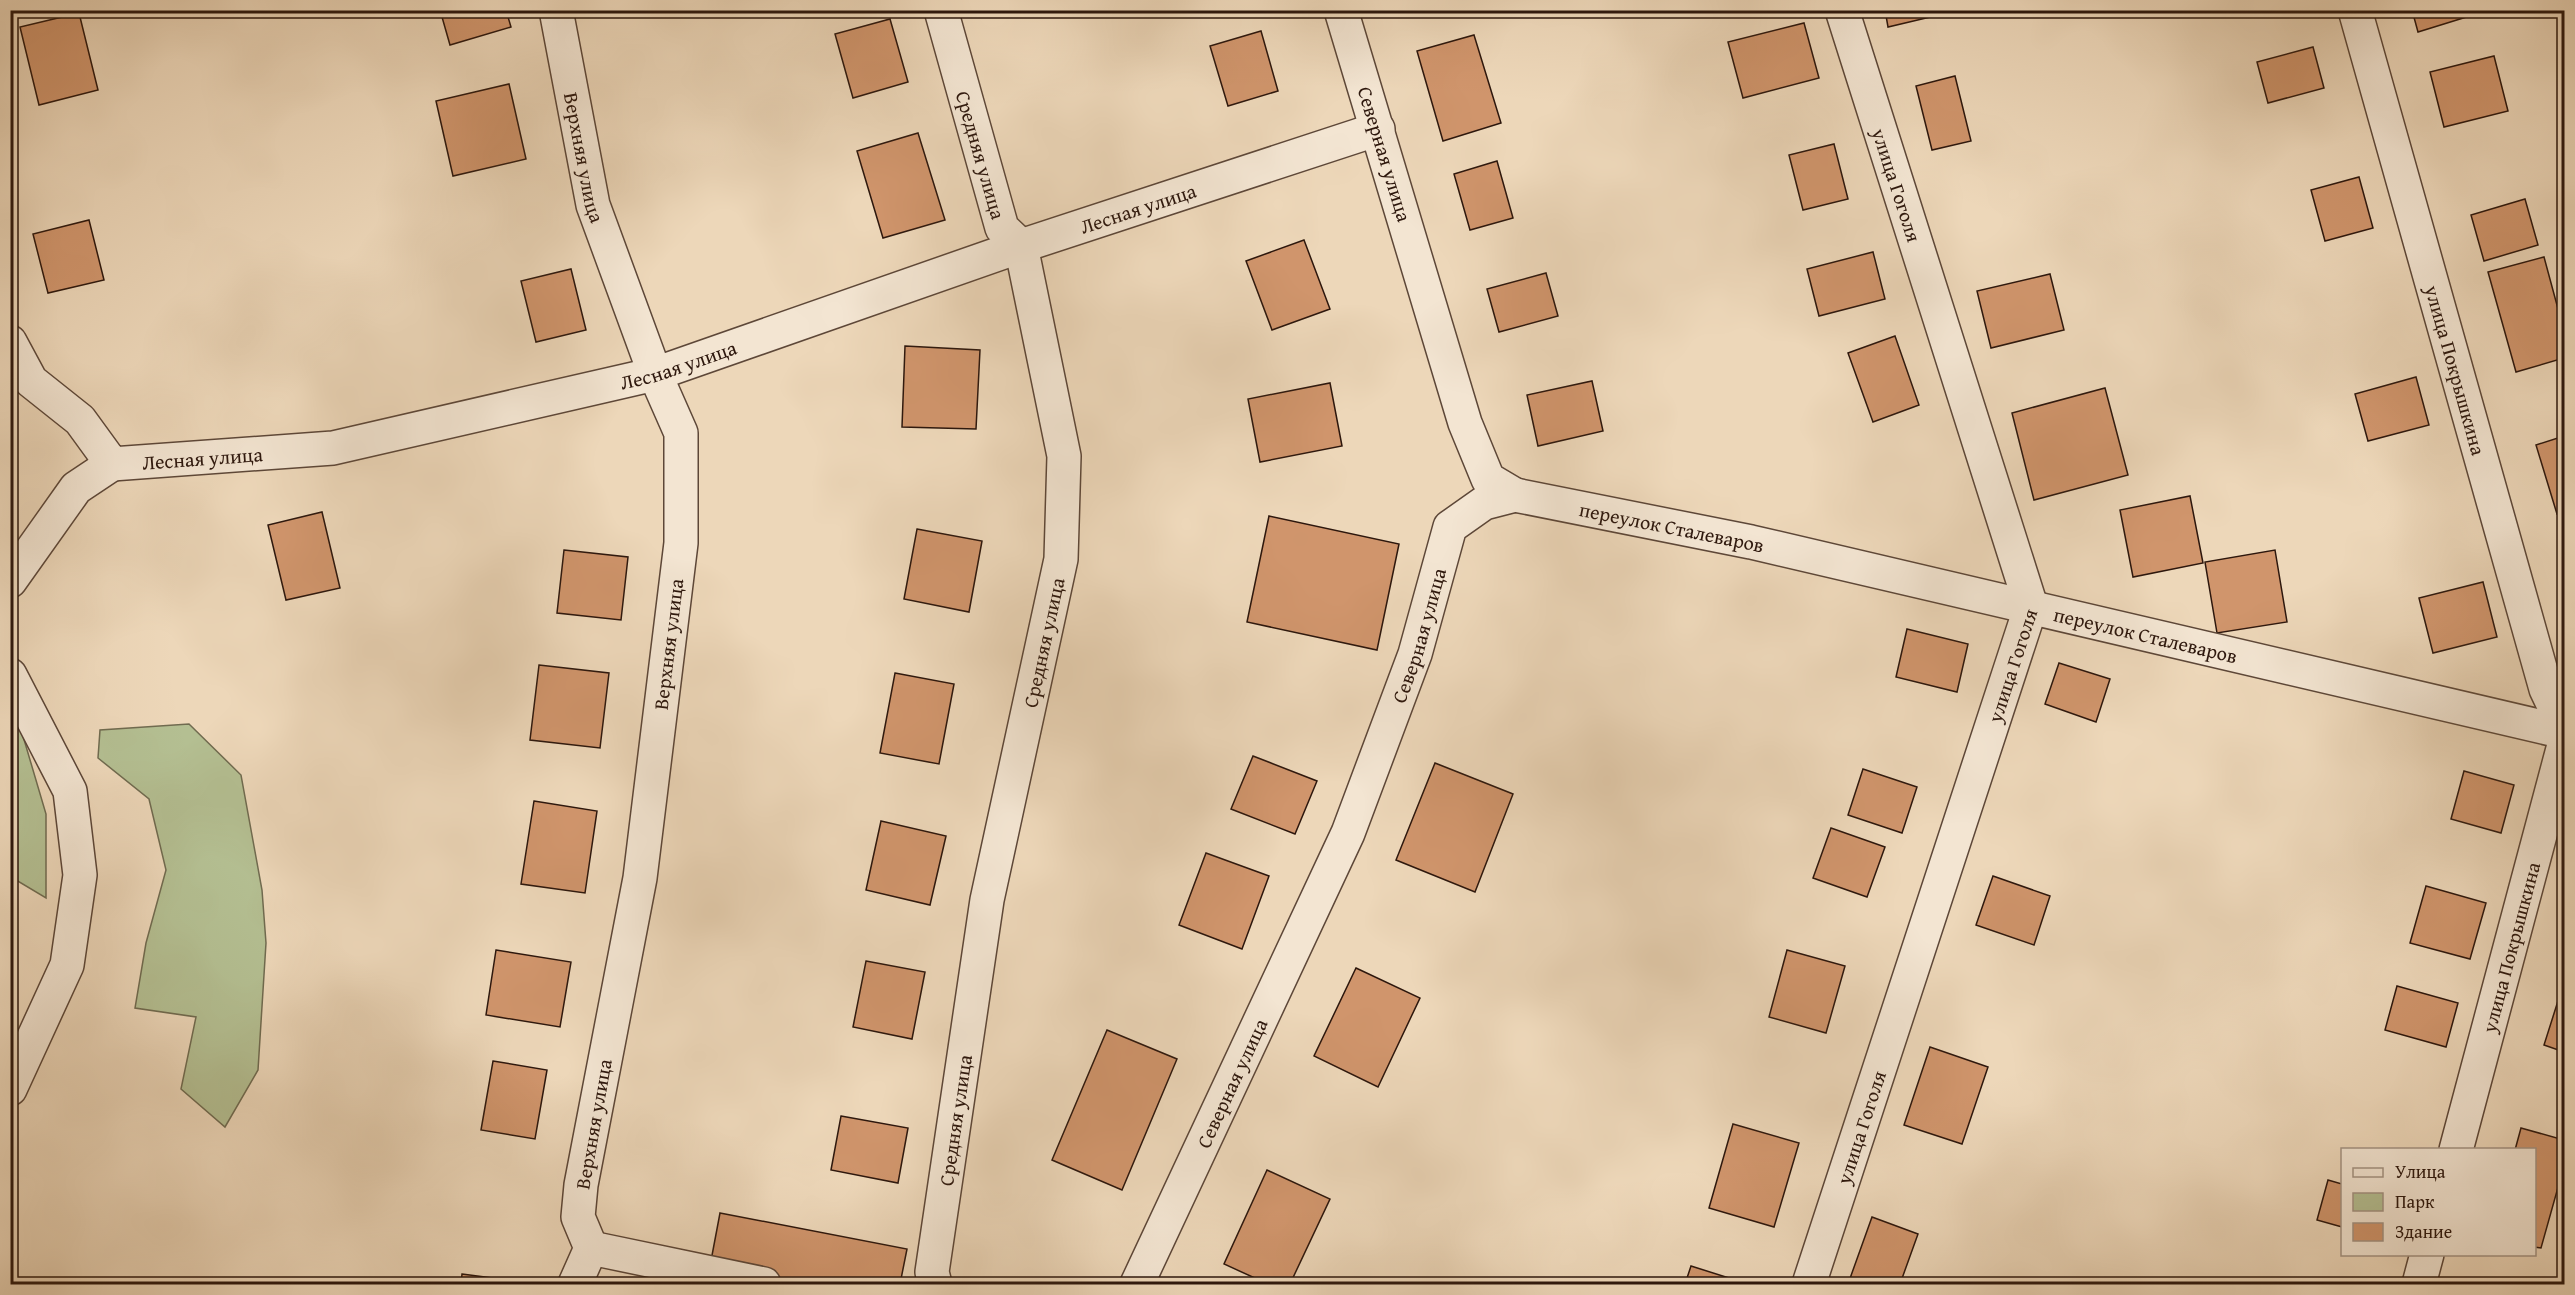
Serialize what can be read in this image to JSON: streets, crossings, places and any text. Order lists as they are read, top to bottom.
{
  "streets": {
    "street": [
      "Северная улица",
      "Средняя улица",
      "Верхняя улица",
      "улица Гоголя",
      "Лесная улица",
      "улица Покрышкина",
      "переулок Сталеваров"
    ]
  },
  "crossings": [
    ["Северная улица", "Лесная улица"],
    ["Северная улица", "переулок Сталеваров"],
    ["Средняя улица", "Лесная улица"],
    ["Верхняя улица", "Лесная улица"],
    ["улица Гоголя", "переулок Сталеваров"]
  ],
  "legend": ["Улица", "Парк", "Здание"]
}
